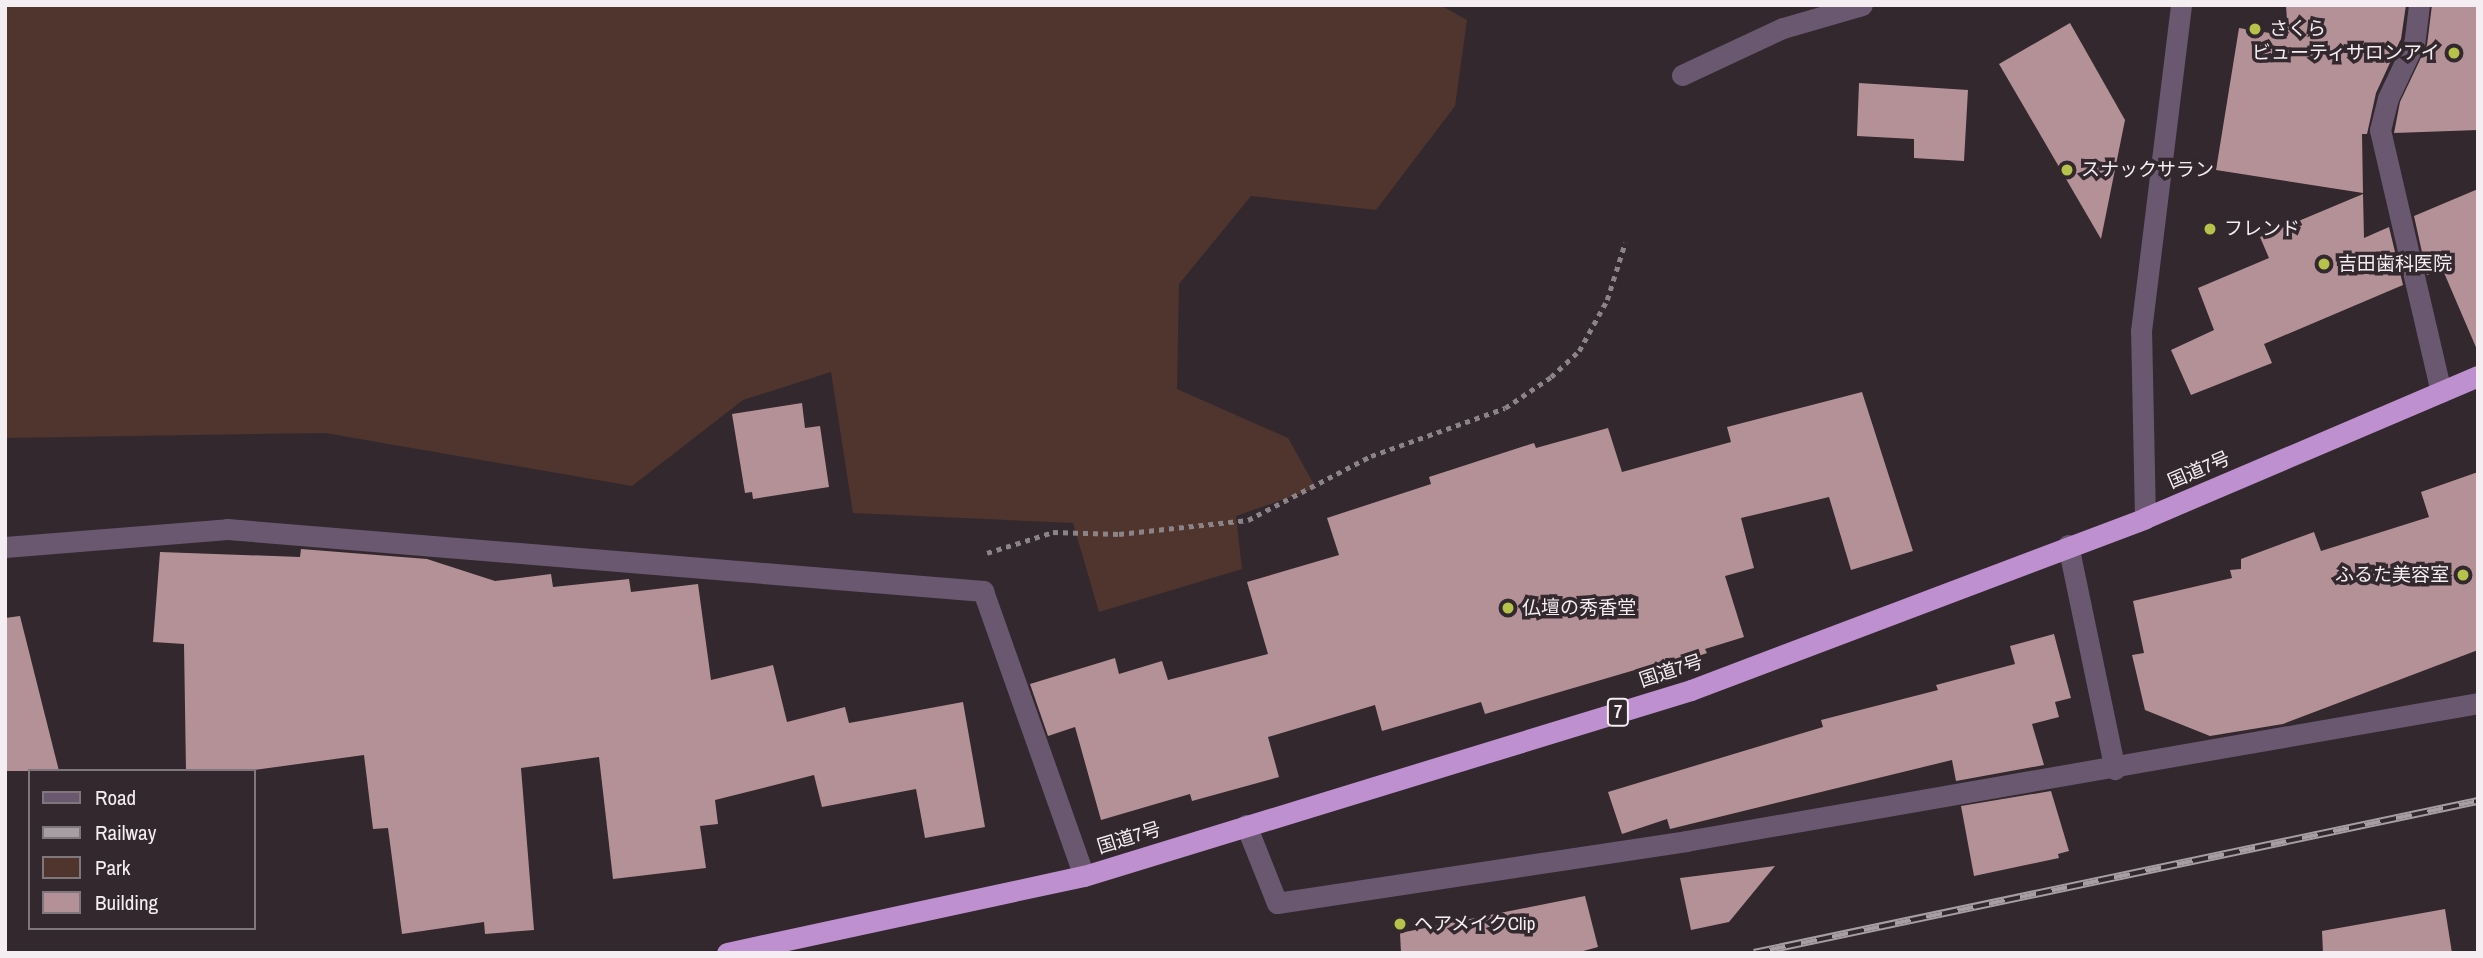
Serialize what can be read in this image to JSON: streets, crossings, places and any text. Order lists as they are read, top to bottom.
{
  "streets": {
    "highway": ["国道7号", "7"]
  },
  "places": [
    "さくら",
    "ビューティサロンアイ",
    "スナックサラン",
    "フレンド",
    "吉田歯科医院",
    "ふるた美容室",
    "仏壇の秀香堂",
    "ヘアメイクClip"
  ],
  "legend": [
    "Road",
    "Railway",
    "Park",
    "Building"
  ]
}
